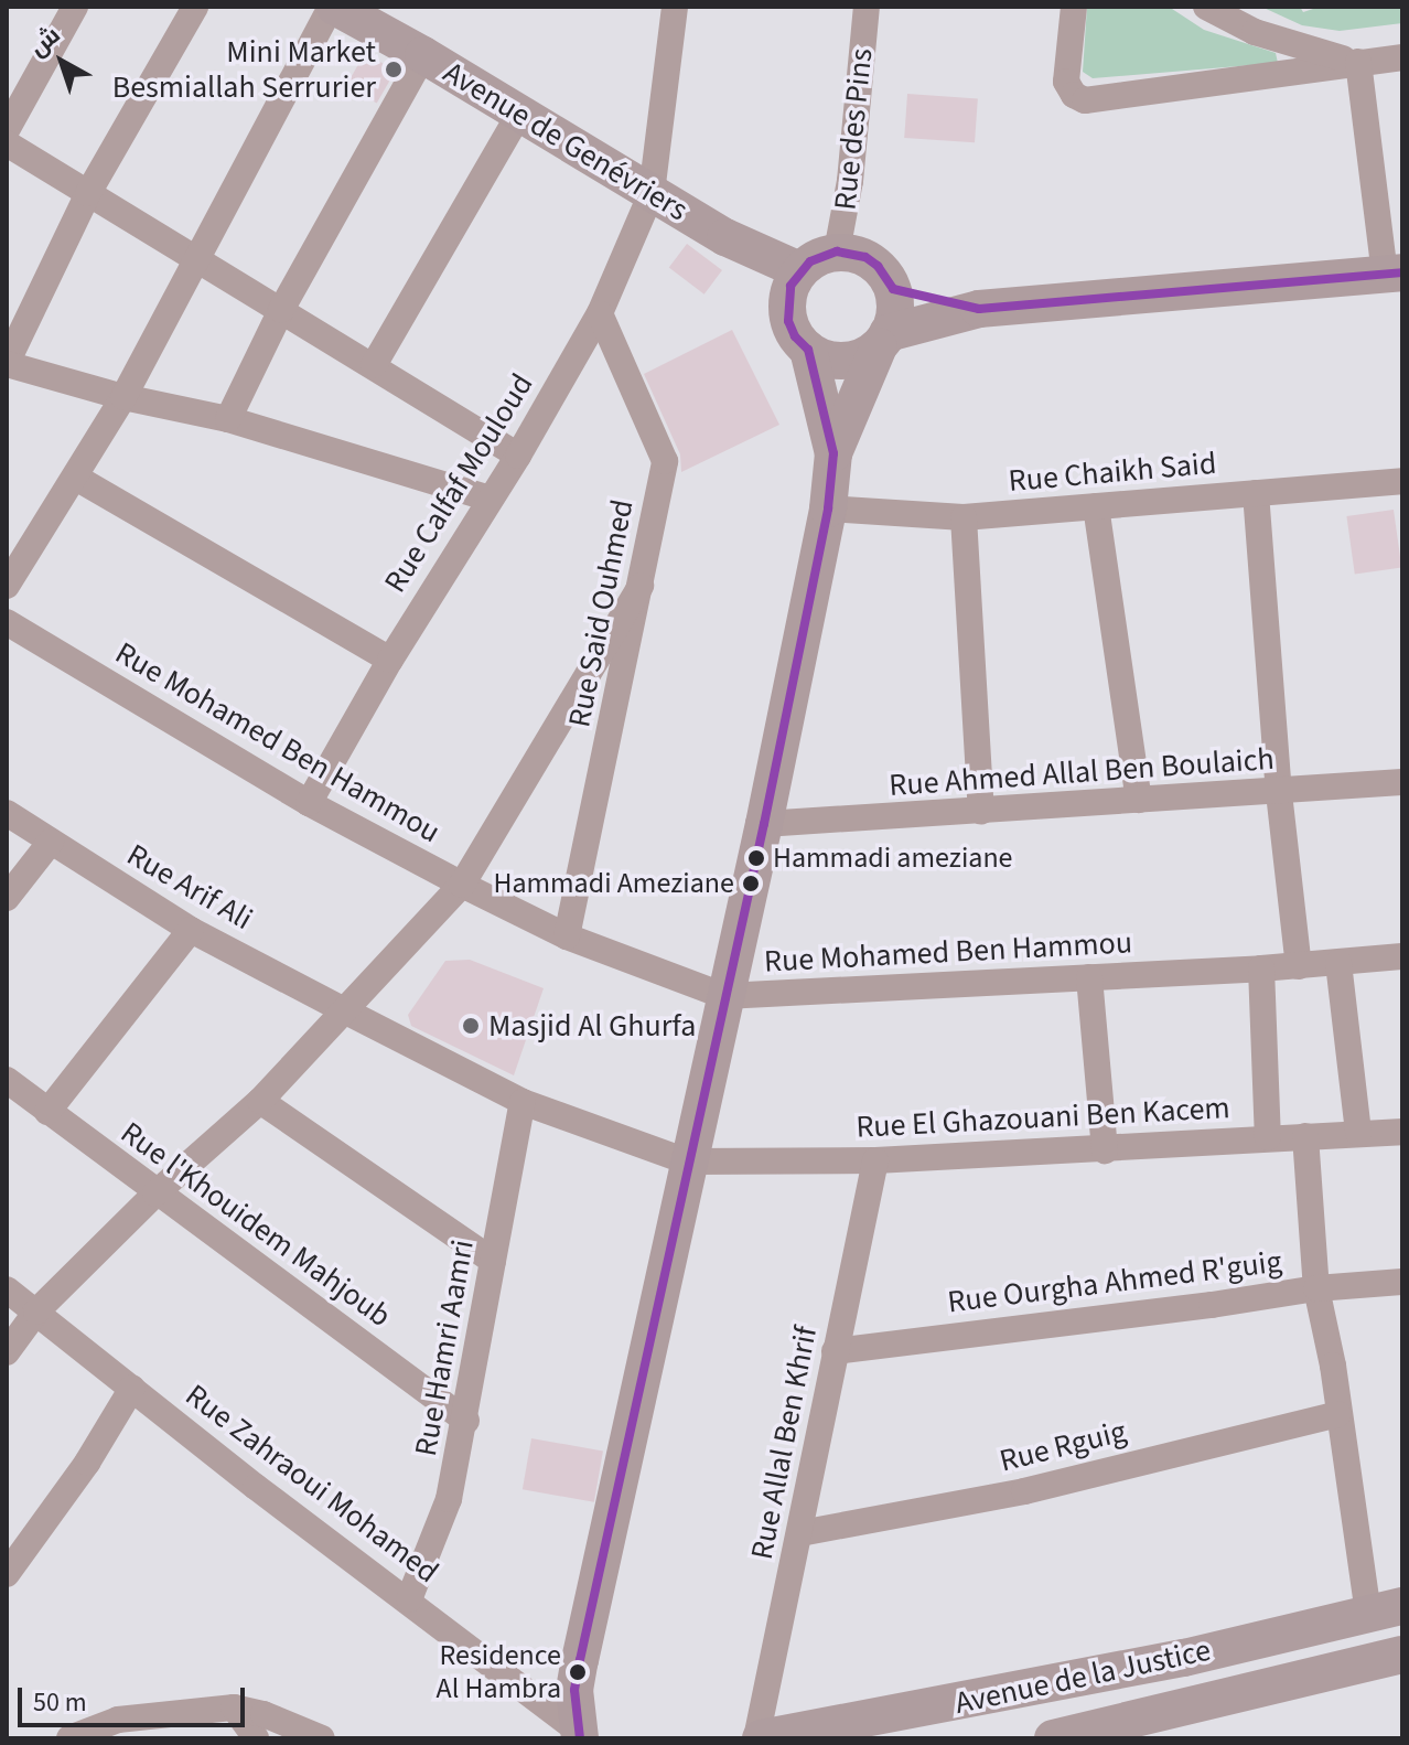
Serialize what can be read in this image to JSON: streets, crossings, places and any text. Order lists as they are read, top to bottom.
{
  "streets": {
    "street": [
      "Rue des Pins",
      "Avenue de Genévriers",
      "Rue Chaikh Said",
      "Rue Calfaf Mouloud",
      "Rue Said Ouhmed",
      "Rue Mohamed Ben Hammou",
      "Rue Ahmed Allal Ben Boulaich",
      "Rue Arif Ali",
      "Rue El Ghazouani Ben Kacem",
      "Rue l'Khouidem Mahjoub",
      "Rue Ourgha Ahmed R'guig",
      "Rue Hamri Aamri",
      "Rue Allal Ben Khrif",
      "Rue Rguig",
      "Rue Zahraoui Mohamed",
      "Avenue de la Justice"
    ]
  },
  "crossings": [
    ["Rue des Pins", "Avenue de Genévriers"],
    ["Avenue de Genévriers", "Rue Calfaf Mouloud"],
    ["Rue Calfaf Mouloud", "Rue Said Ouhmed"],
    ["Rue Calfaf Mouloud", "Rue Mohamed Ben Hammou"],
    ["Rue Said Ouhmed", "Rue Mohamed Ben Hammou"],
    ["Rue Arif Ali", "Rue El Ghazouani Ben Kacem"],
    ["Rue Arif Ali", "Rue Hamri Aamri"],
    ["Rue El Ghazouani Ben Kacem", "Rue Allal Ben Khrif"],
    ["Rue l'Khouidem Mahjoub", "Rue Hamri Aamri"],
    ["Rue Ourgha Ahmed R'guig", "Rue Allal Ben Khrif"],
    ["Rue Hamri Aamri", "Rue Zahraoui Mohamed"],
    ["Rue Allal Ben Khrif", "Rue Rguig"],
    ["Rue Allal Ben Khrif", "Avenue de la Justice"]
  ],
  "places": [
    "Mini Market Besmiallah Serrurier",
    "Hammadi ameziane",
    "Hammadi Ameziane",
    "Masjid Al Ghurfa",
    "Residence Al Hambra"
  ],
  "scale_bar": "50 m",
  "north": "top left"
}
